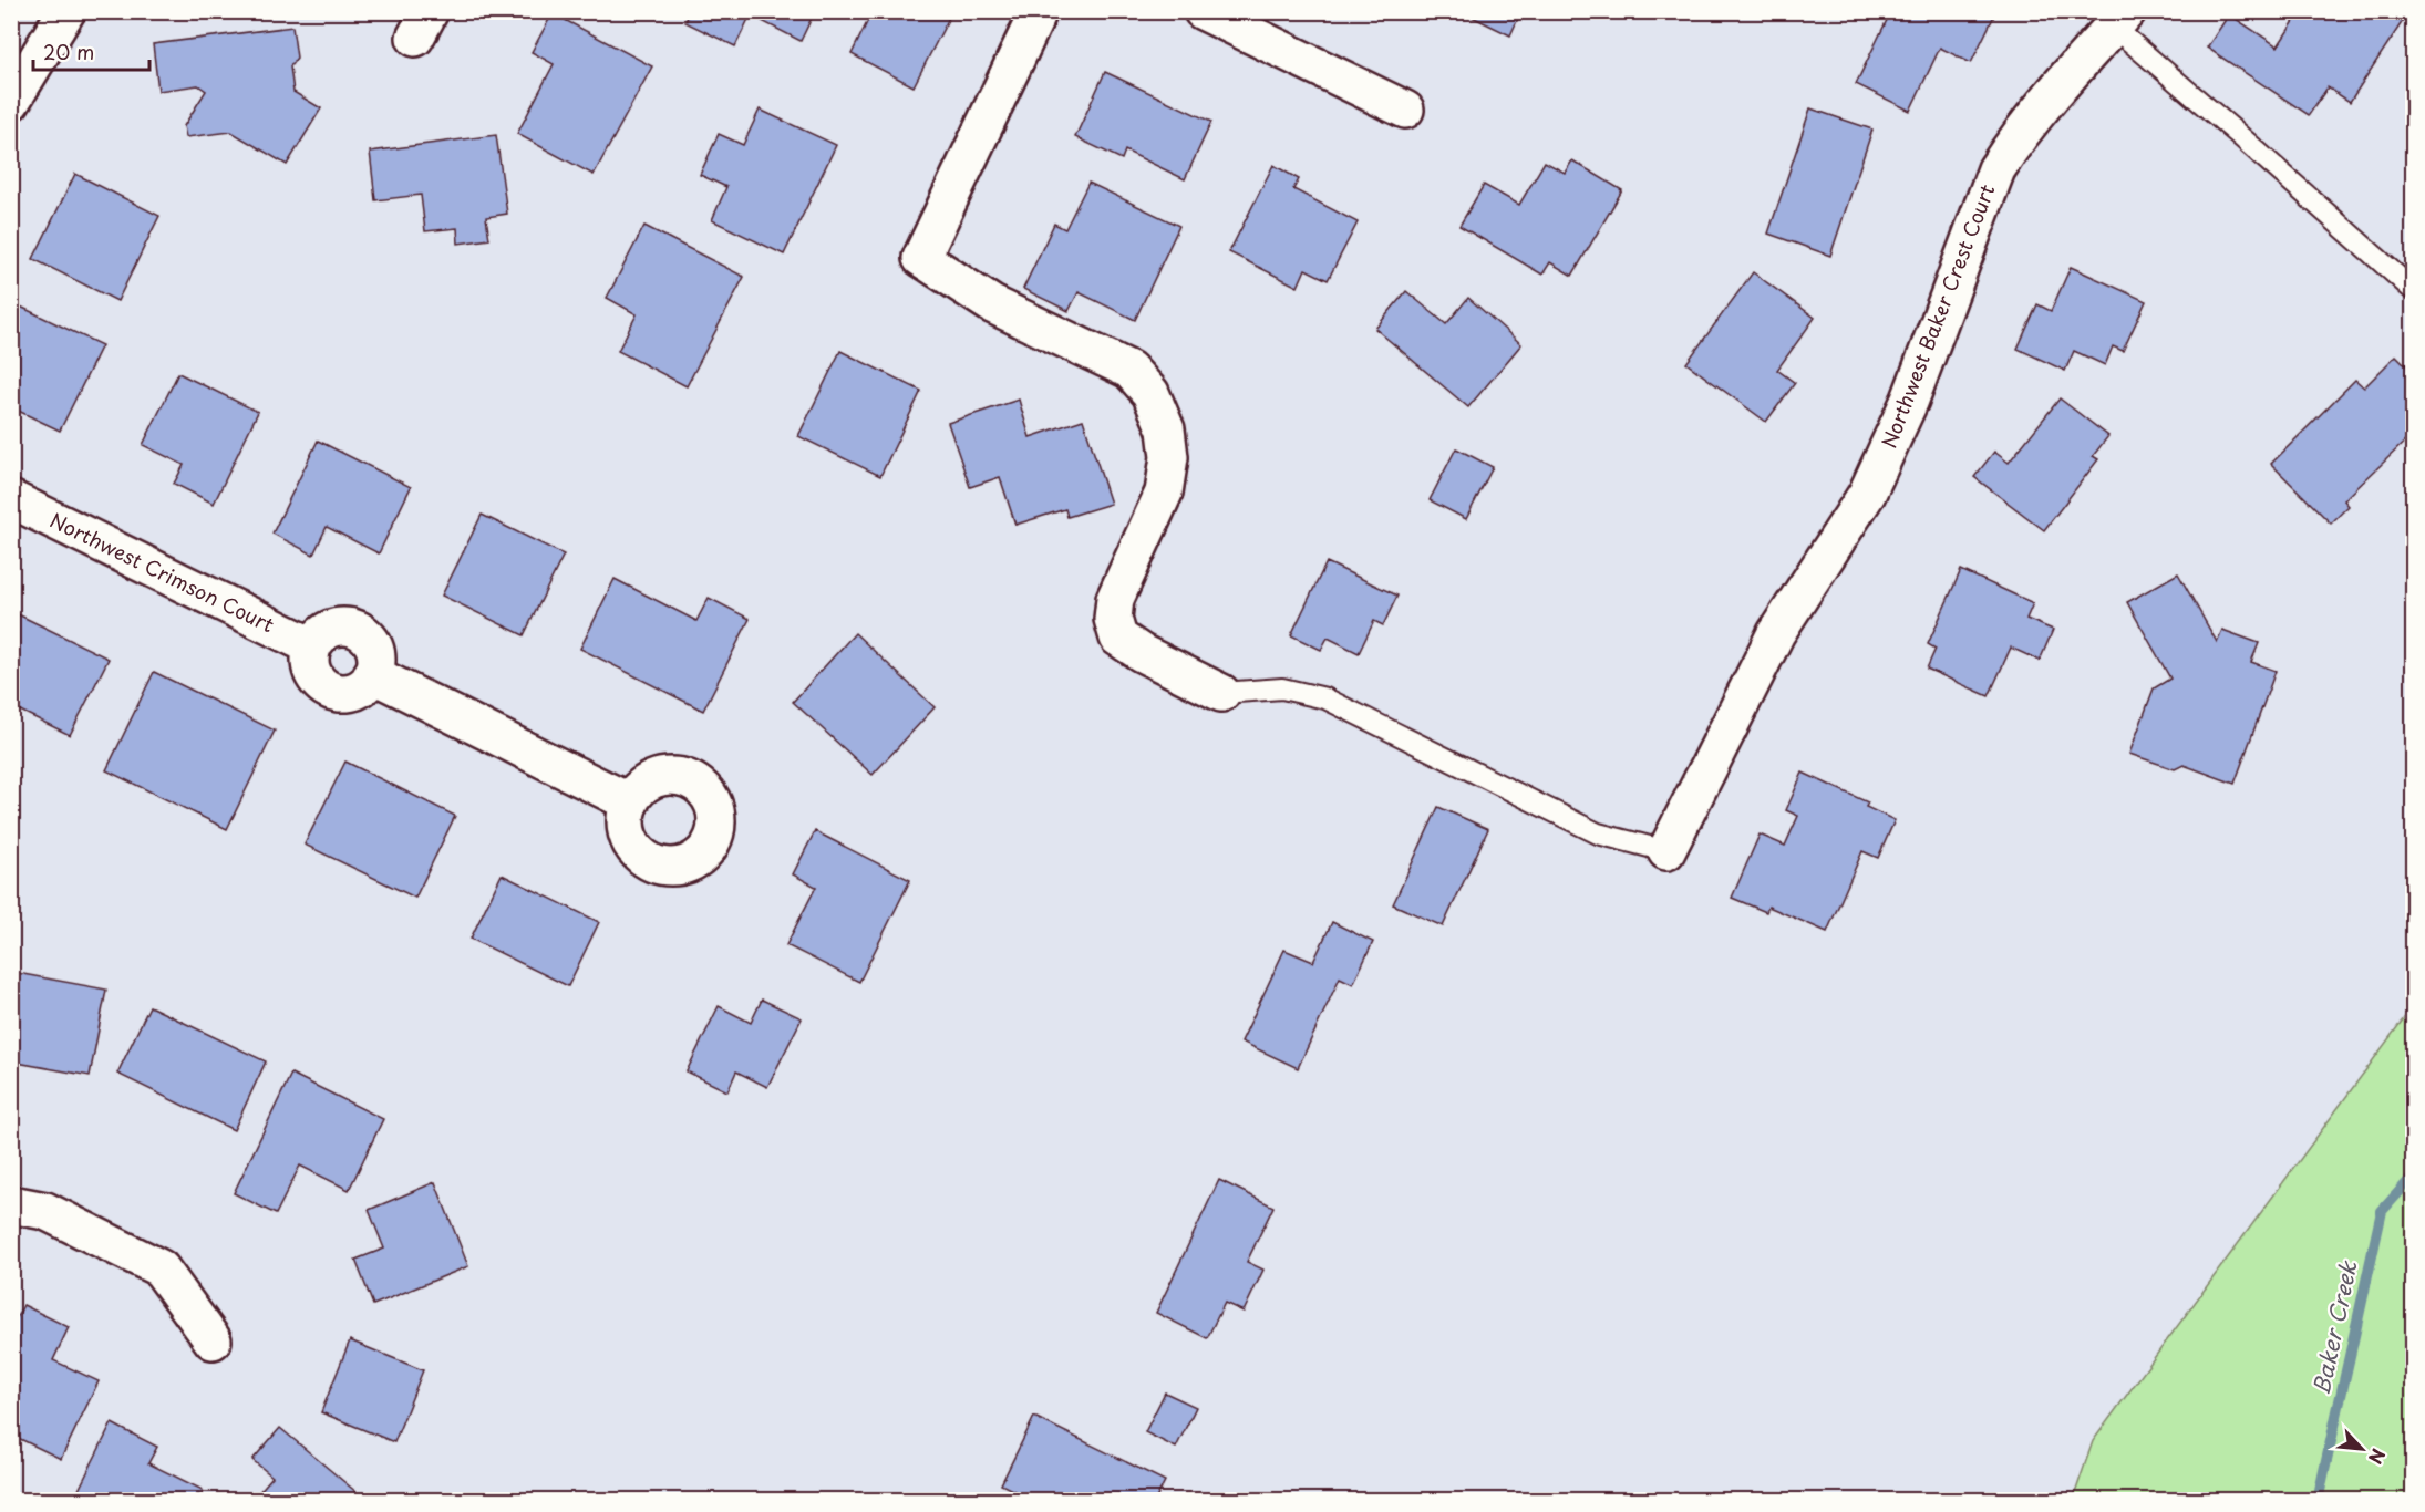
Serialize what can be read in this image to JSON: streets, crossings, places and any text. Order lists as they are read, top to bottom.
{
  "streets": {
    "street": ["Northwest Baker Crest Court", "Northwest Crimson Court"]
  },
  "water": ["Baker Creek"],
  "scale_bar": "20 m",
  "north": "bottom right"
}
